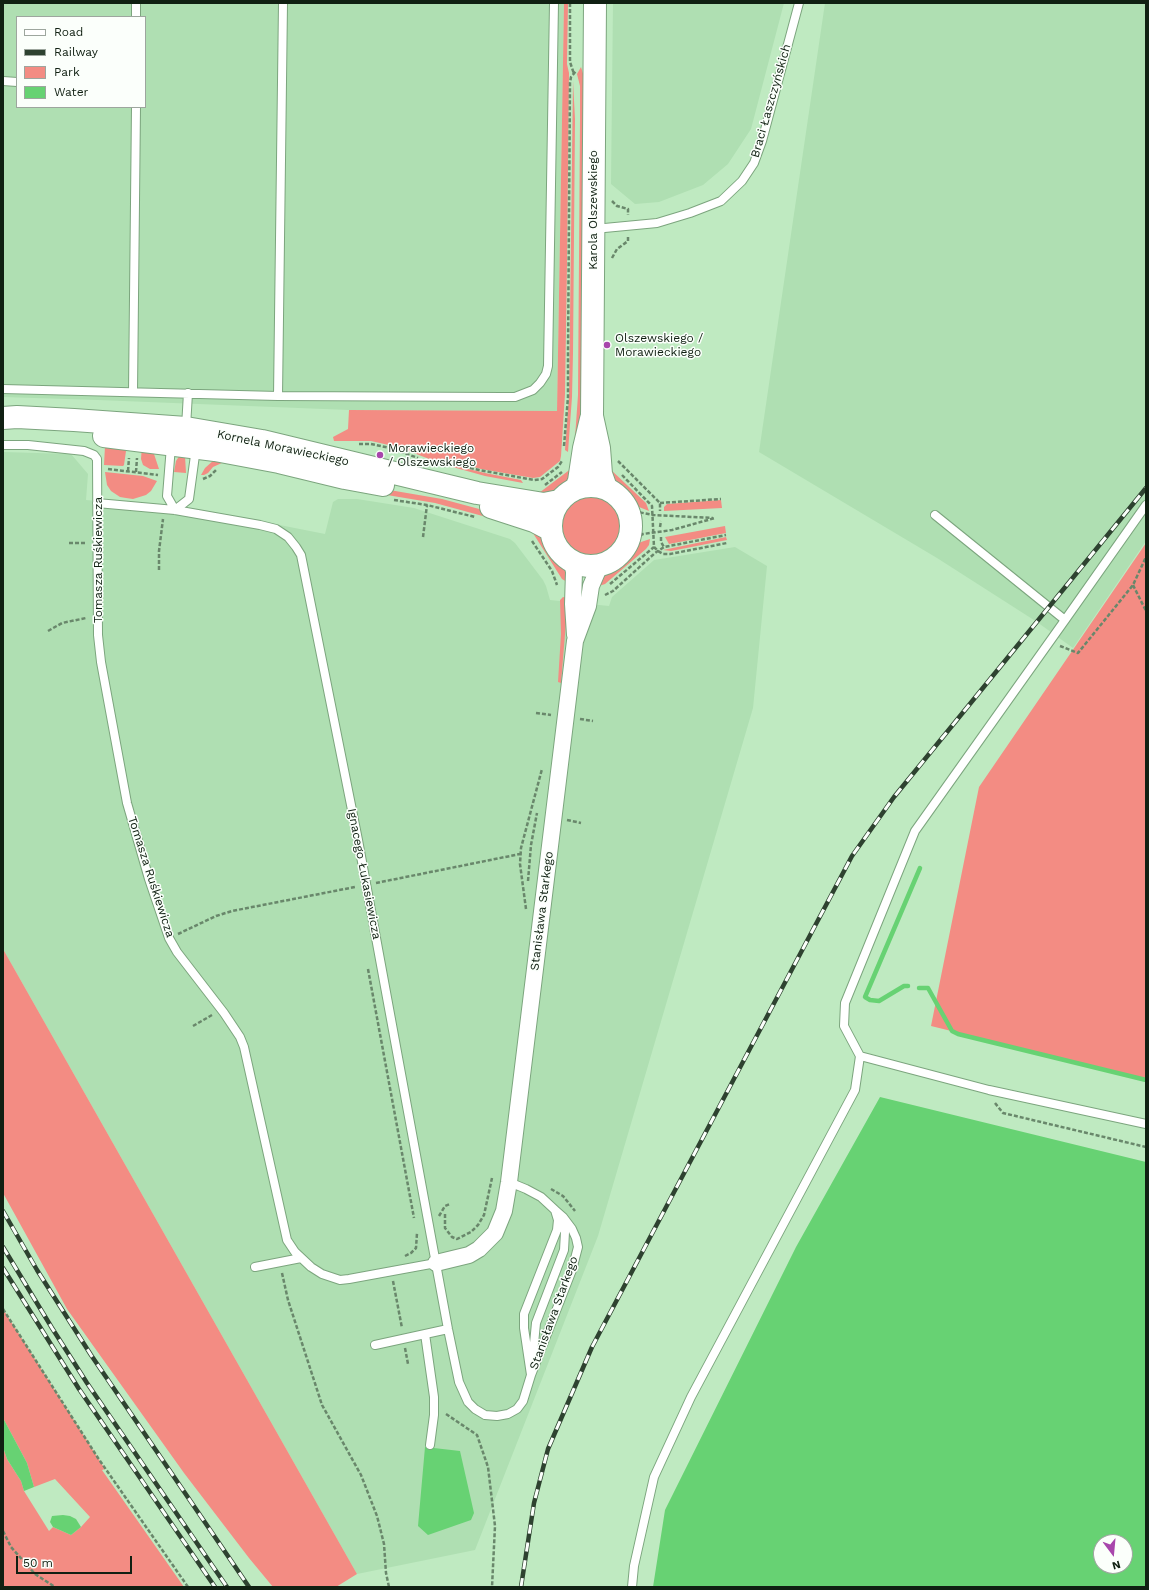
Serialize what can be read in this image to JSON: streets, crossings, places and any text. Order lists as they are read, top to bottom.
{
  "streets": {
    "street": ["Karola Olszewskiego", "Kornela Morawieckiego", "Stanisława Starkego"],
    "lane": ["Braci Łaszczyńskich", "Tomasza Ruśkiewicza", "Ignacego Łukasiewicza"]
  },
  "crossings": [
    ["Braci Łaszczyńskich", "Karola Olszewskiego"],
    ["Karola Olszewskiego", "Kornela Morawieckiego"],
    ["Tomasza Ruśkiewicza", "Ignacego Łukasiewicza"],
    ["Tomasza Ruśkiewicza", "Stanisława Starkego"],
    ["Ignacego Łukasiewicza", "Stanisława Starkego"]
  ],
  "places": ["Olszewskiego / Morawieckiego", "Morawieckiego / Olszewskiego"],
  "legend": [
    "Road",
    "Railway",
    "Park",
    "Water"
  ],
  "scale_bar": "50 m",
  "north": "bottom"
}
